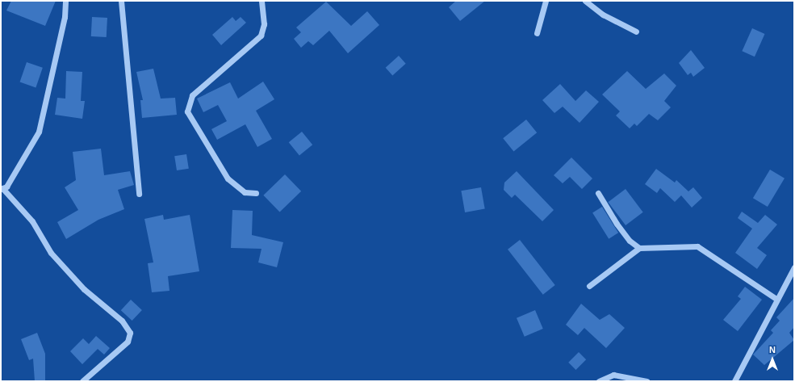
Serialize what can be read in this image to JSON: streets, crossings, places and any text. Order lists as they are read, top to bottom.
{
  "north": "top"
}
